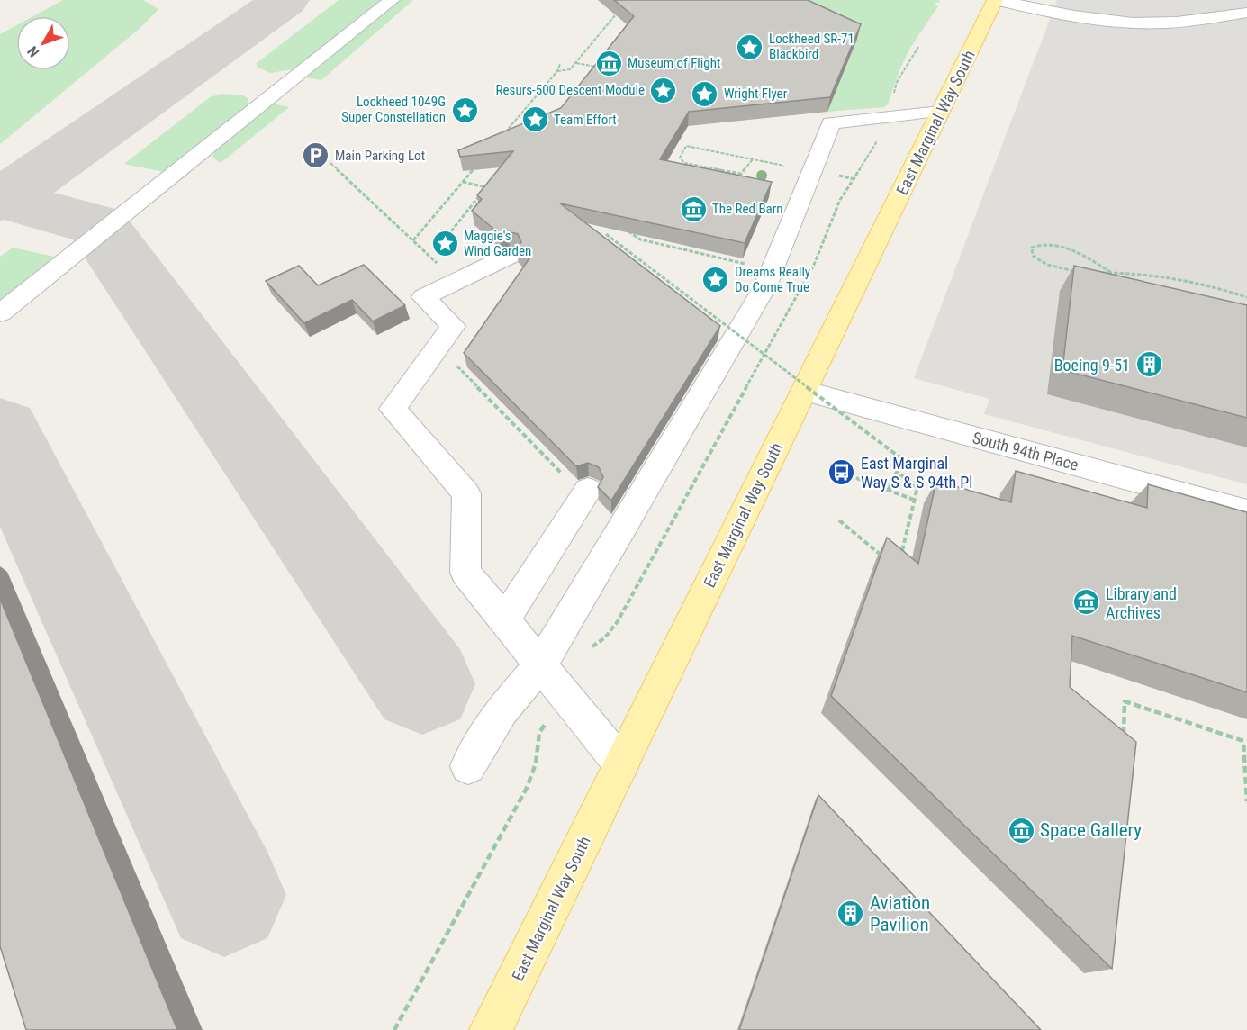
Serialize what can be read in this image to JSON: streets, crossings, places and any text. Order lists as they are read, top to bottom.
{
  "streets": {
    "main road": ["East Marginal Way South"],
    "street": ["South 94th Place"]
  },
  "crossings": [
    ["East Marginal Way South", "South 94th Place"]
  ],
  "places": {
    "place": [
      "Lockheed SR-71 Blackbird",
      "Resurs-500 Descent Module",
      "Wright Flyer",
      "Lockheed 1049G Super Constellation",
      "Team Effort",
      "Maggie's Wind Garden",
      "Dreams Really Do Come True"
    ],
    "museum": [
      "Museum of Flight",
      "The Red Barn",
      "Library and Archives",
      "Space Gallery"
    ],
    "parking": ["Main Parking Lot"],
    "building": ["Boeing 9-51", "Aviation Pavilion"],
    "bus stop": ["East Marginal Way S & S 94th Pl"]
  },
  "north": "bottom left"
}
